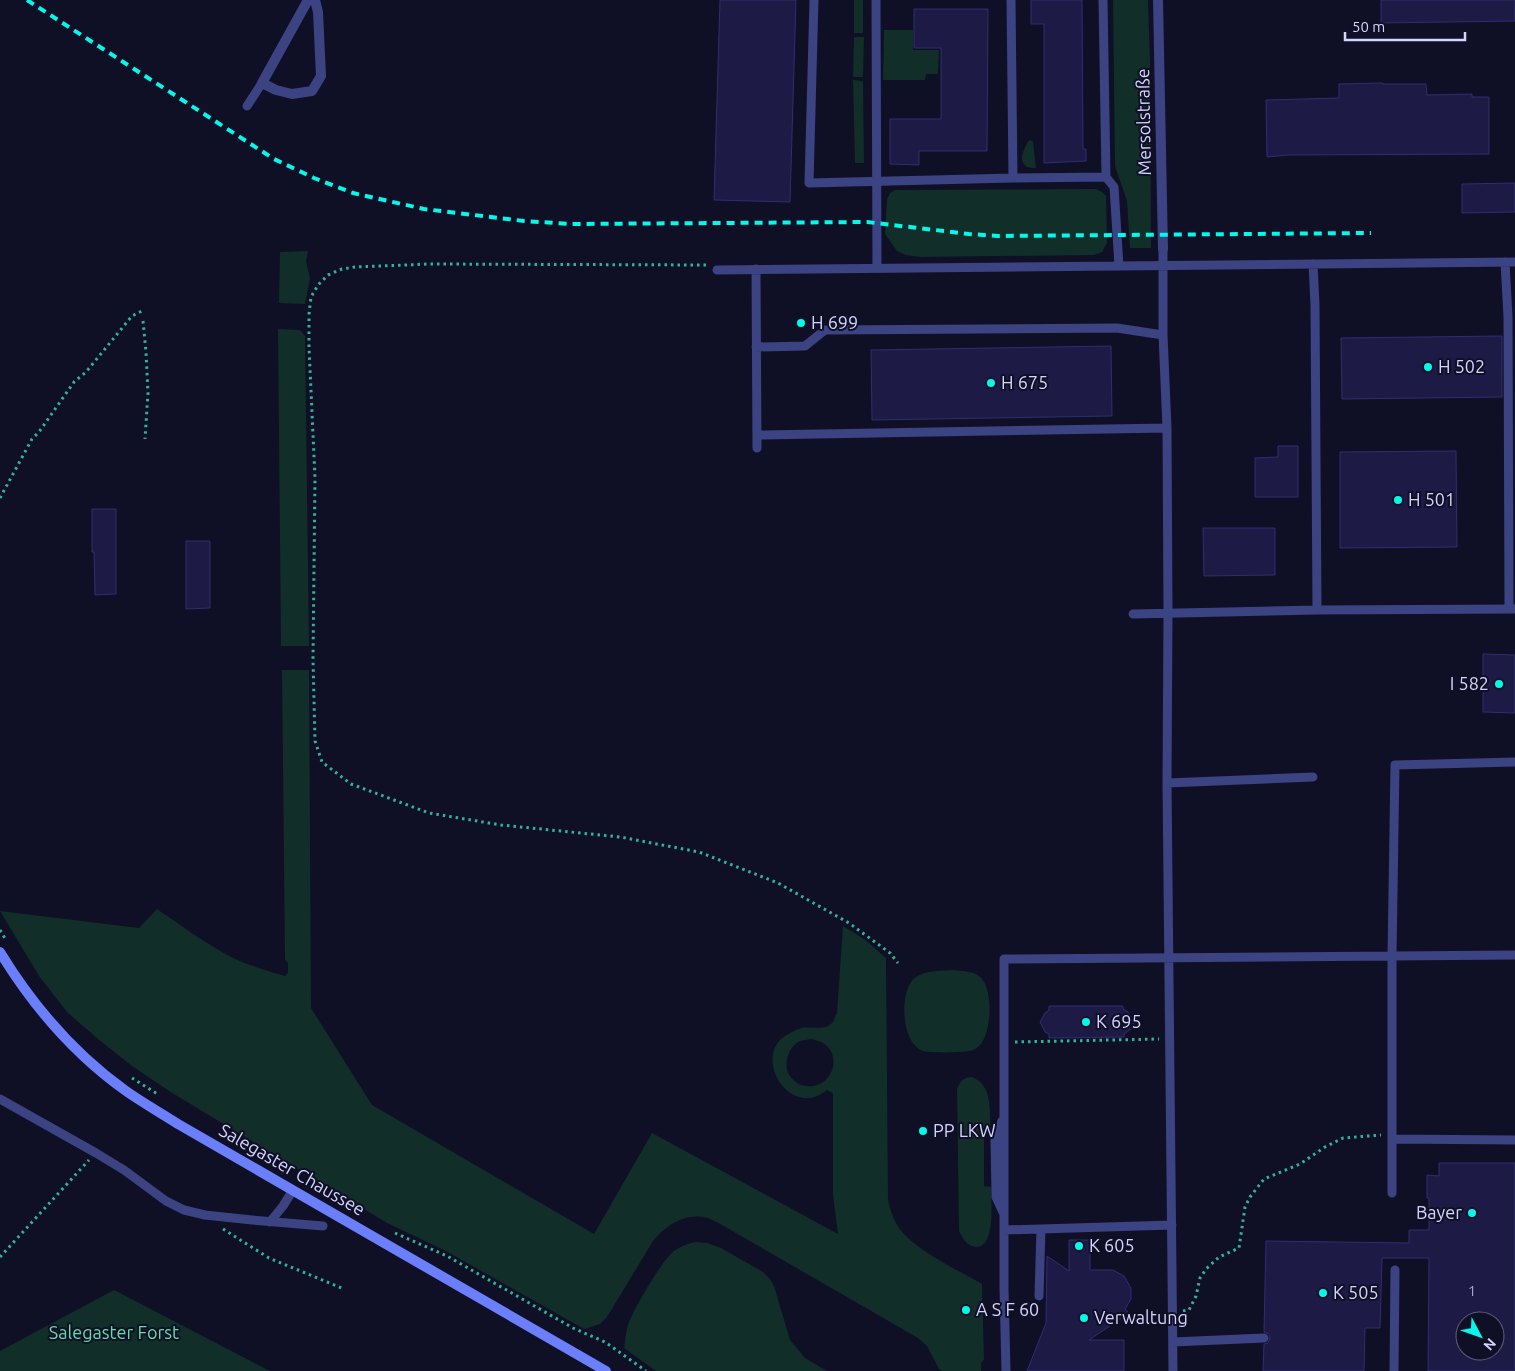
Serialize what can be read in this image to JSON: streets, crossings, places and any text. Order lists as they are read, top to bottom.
{
  "streets": {
    "main road": ["Salegaster Chaussee"],
    "street": ["Mersolstraße"]
  },
  "parks": ["Salegaster Forst"],
  "places": [
    "H 699",
    "H 502",
    "H 675",
    "H 501",
    "I 582",
    "K 695",
    "PP LKW",
    "Bayer",
    "K 605",
    "K 505",
    "A S F 60",
    "Verwaltung"
  ],
  "house_numbers": ["1"],
  "scale_bar": "50 m",
  "north": "bottom right"
}
